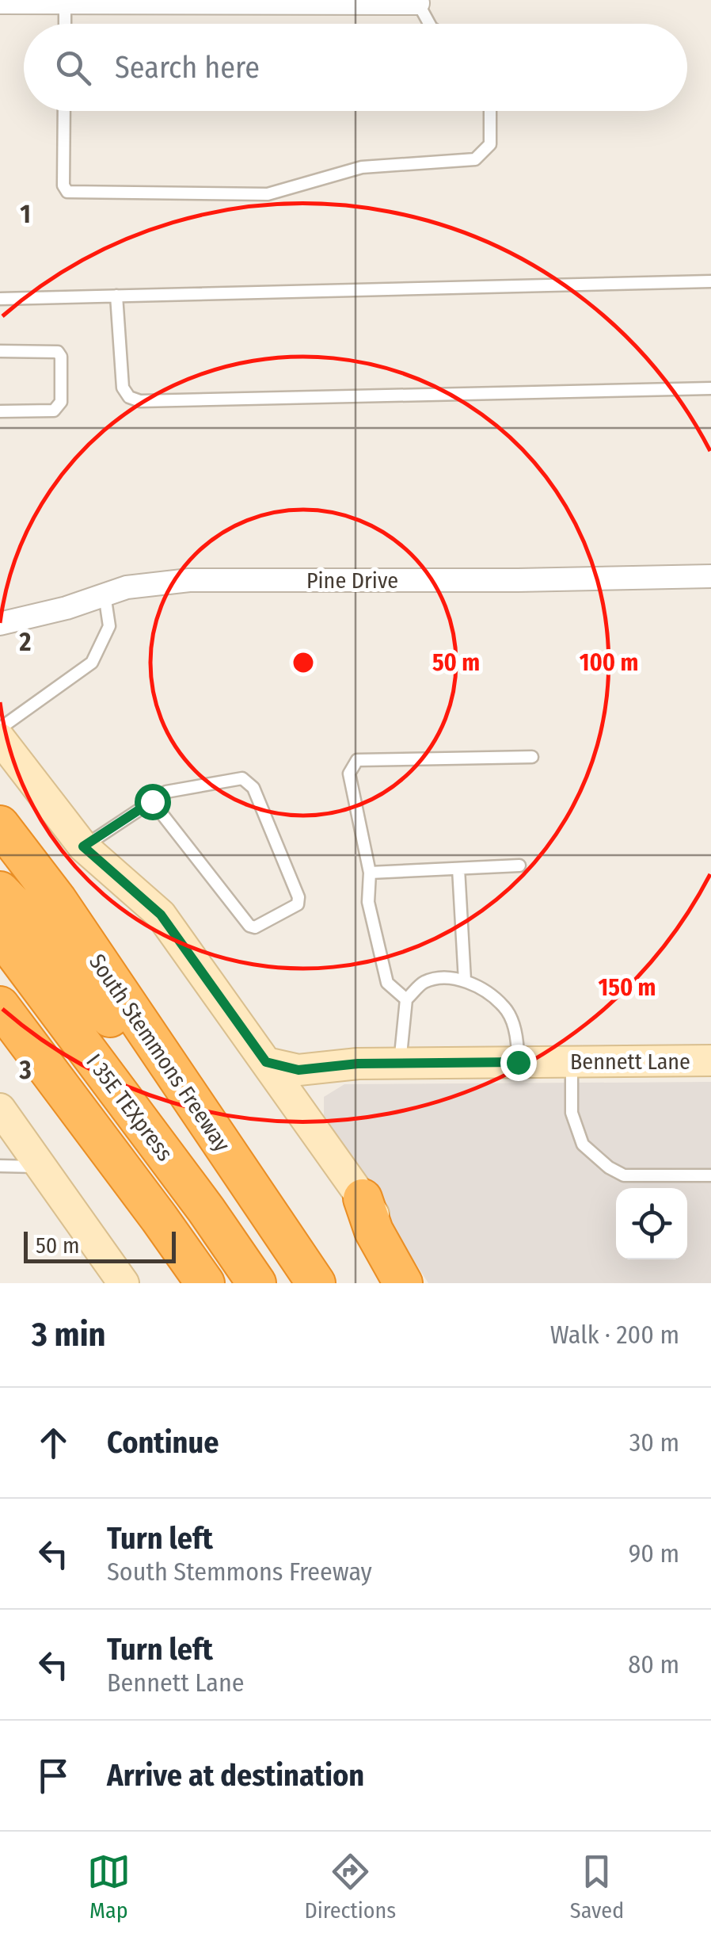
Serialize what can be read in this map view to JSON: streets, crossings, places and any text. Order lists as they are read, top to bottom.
{
  "streets": {
    "highway": ["South Stemmons Freeway", "I 35E TEXpress"],
    "main road": ["Bennett Lane"],
    "street": ["Pine Drive"]
  },
  "scale_bar": "50 m",
  "page": {
    "search": "Search here",
    "scale": "50 m",
    "heading": ["3 min", "Walk · 200 m"],
    "list": [
      ["Continue", "30 m"],
      ["Turn left", "South Stemmons Freeway", "90 m"],
      ["Turn left", "Bennett Lane", "80 m"],
      "Arrive at destination"
    ],
    "nav": ["Map", "Directions", "Saved"]
  },
  "grid": {
    "rows": ["1", "2", "3"]
  },
  "rings": ["50 m", "100 m", "150 m"]
}
